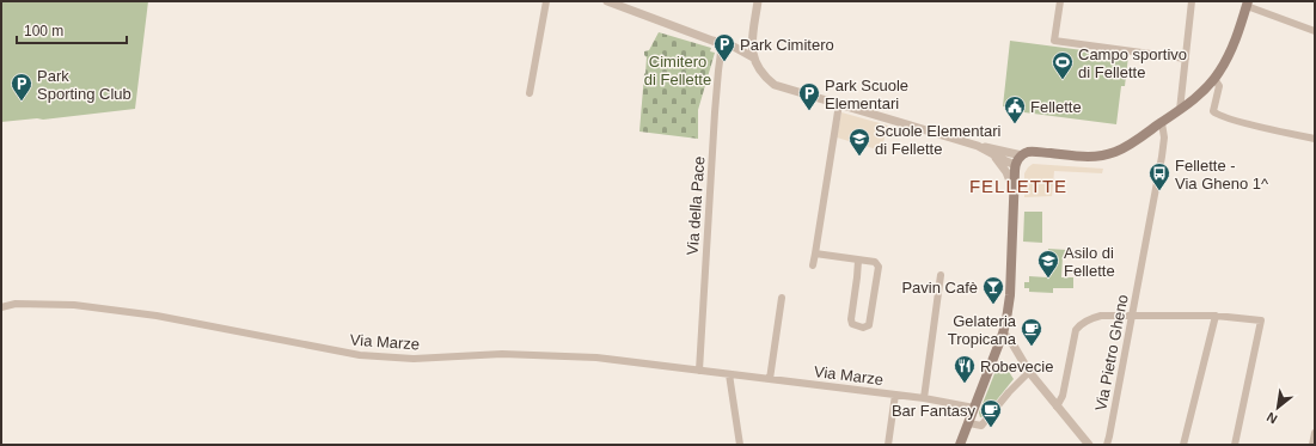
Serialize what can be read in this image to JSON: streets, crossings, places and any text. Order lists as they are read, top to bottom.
{
  "streets": {
    "street": ["Via della Pace", "Via Marze", "Via Pietro Gheno"]
  },
  "crossings": [
    ["Via della Pace", "Via Marze"]
  ],
  "districts": ["FELLETTE"],
  "parks": ["Cimitero di Fellette"],
  "places": {
    "parking": ["Park Cimitero", "Park Sporting Club", "Park Scuole Elementari"],
    "sports": ["Campo sportivo di Fellette"],
    "public building": ["Fellette"],
    "school or university": ["Scuole Elementari di Fellette", "Asilo di Fellette"],
    "bus stop": ["Fellette - Via Gheno 1^"],
    "bar": ["Pavin Cafè"],
    "cafe": ["Gelateria Tropicana", "Bar Fantasy"],
    "restaurant": ["Robevecie"]
  },
  "scale_bar": "100 m",
  "north": "bottom left"
}
